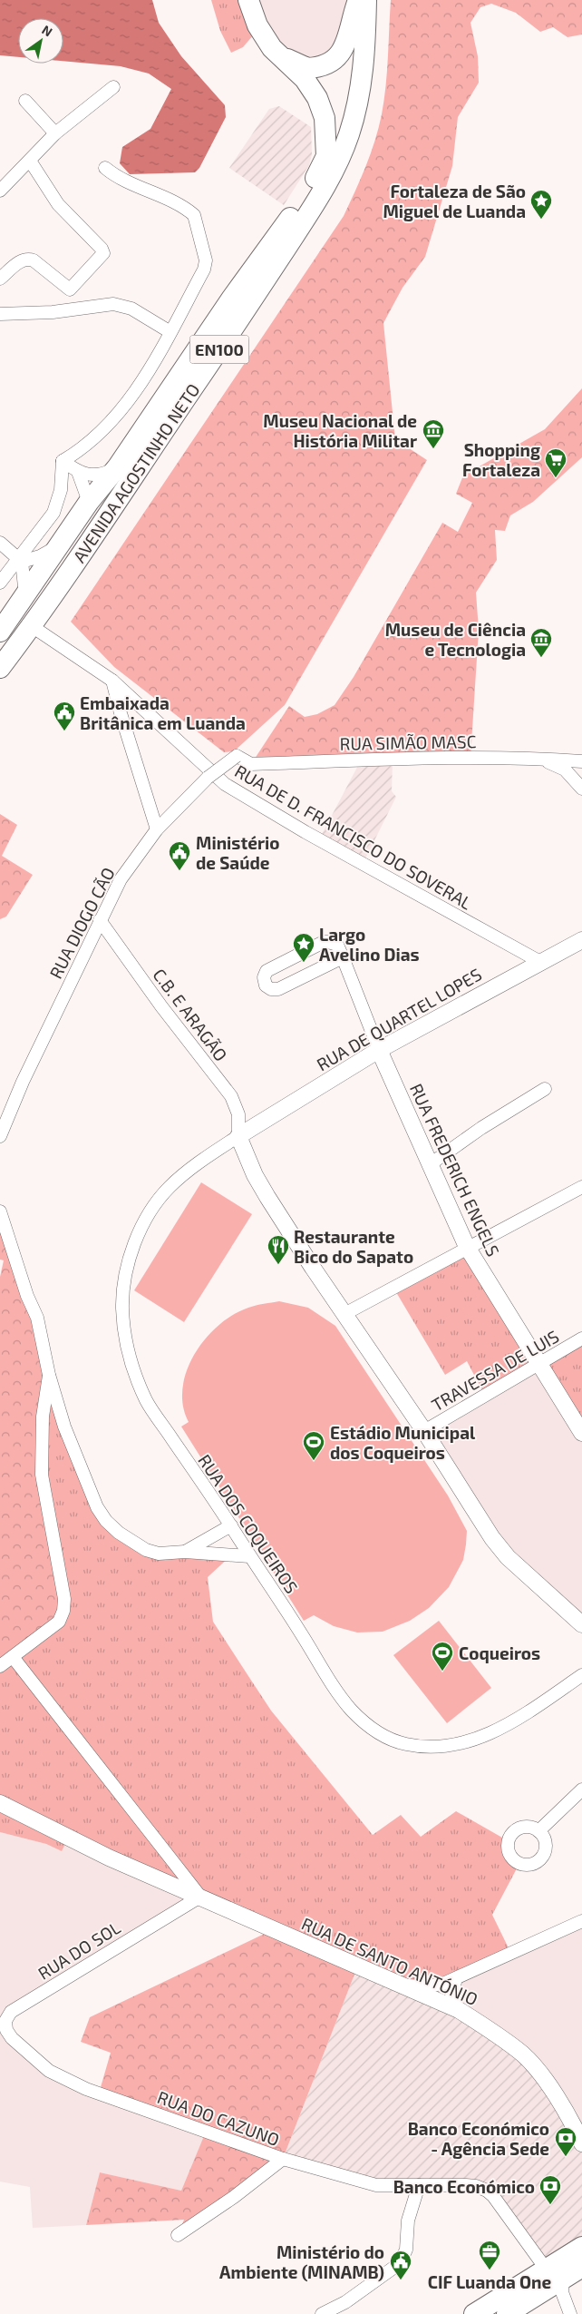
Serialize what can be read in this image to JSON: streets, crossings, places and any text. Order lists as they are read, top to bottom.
{
  "streets": {
    "main road": ["EN100", "AVENIDA AGOSTINHO NETO"],
    "street": [
      "RUA SIMÃO MASC",
      "RUA DE D. FRANCISCO DO SOVERAL",
      "RUA DIOGO CÃO",
      "C.B. E ARAGÃO",
      "RUA DE QUARTEL LOPES",
      "RUA FREDERICH ENGELS",
      "TRAVESSA DE LUIS",
      "RUA DOS COQUEIROS",
      "RUA DO SOL",
      "RUA DE SANTO ANTÓNIO",
      "RUA DO CAZUNO"
    ]
  },
  "crossings": [
    ["AVENIDA AGOSTINHO NETO", "RUA DE D. FRANCISCO DO SOVERAL"],
    ["RUA SIMÃO MASC", "RUA DIOGO CÃO"],
    ["RUA DE D. FRANCISCO DO SOVERAL", "RUA DE QUARTEL LOPES"],
    ["RUA DIOGO CÃO", "C.B. E ARAGÃO"],
    ["C.B. E ARAGÃO", "RUA DE QUARTEL LOPES"],
    ["C.B. E ARAGÃO", "RUA DOS COQUEIROS"],
    ["RUA DE QUARTEL LOPES", "RUA FREDERICH ENGELS"],
    ["RUA DE QUARTEL LOPES", "RUA DOS COQUEIROS"],
    ["RUA FREDERICH ENGELS", "TRAVESSA DE LUIS"],
    ["RUA DO SOL", "RUA DE SANTO ANTÓNIO"],
    ["RUA DO SOL", "RUA DO CAZUNO"]
  ],
  "places": {
    "place": ["Fortaleza de São Miguel de Luanda", "Largo Avelino Dias"],
    "museum": ["Museu Nacional de História Militar", "Museu de Ciência e Tecnologia"],
    "supermarket": ["Shopping Fortaleza"],
    "public building": ["Embaixada Britânica em Luanda", "Ministério de Saúde", "Ministério do Ambiente (MINAMB)"],
    "restaurant": ["Restaurante Bico do Sapato"],
    "sports": ["Estádio Municipal dos Coqueiros", "Coqueiros"],
    "bank": ["Banco Económico - Agência Sede", "Banco Económico"],
    "office": ["CIF Luanda One"]
  },
  "north": "top right"
}
